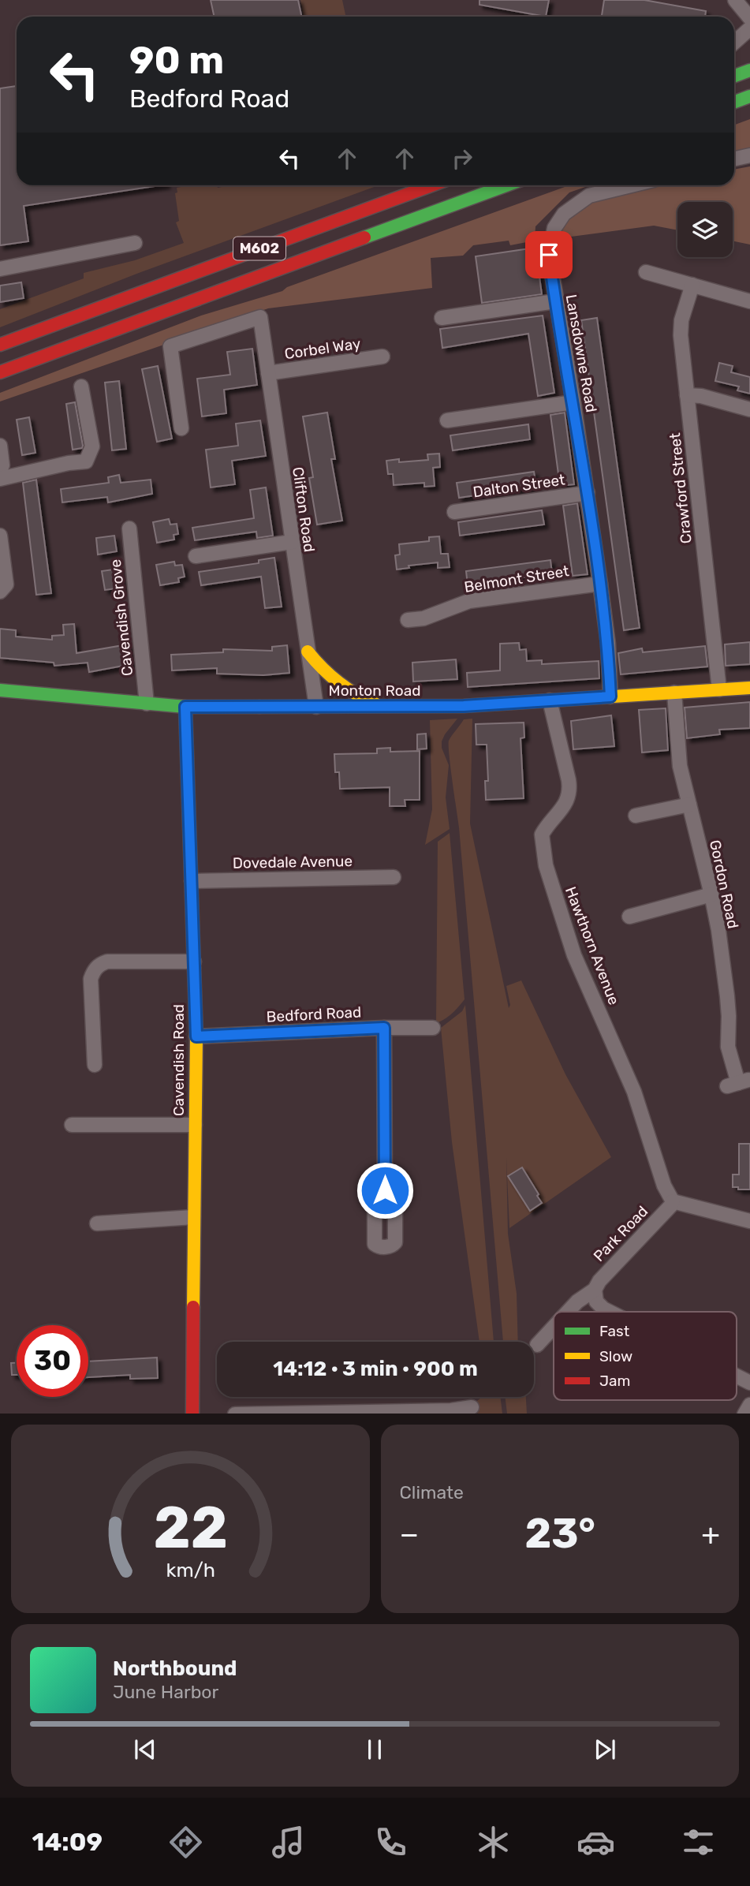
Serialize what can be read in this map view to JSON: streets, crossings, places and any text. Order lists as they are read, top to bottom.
{
  "streets": {
    "main road": ["M602", "Monton Road", "Cavendish Road"],
    "street": [
      "Corbel Way",
      "Lansdowne Road",
      "Dalton Street",
      "Crawford Street",
      "Clifton Road",
      "Belmont Street",
      "Cavendish Grove",
      "Dovedale Avenue",
      "Gordon Road",
      "Hawthorn Avenue",
      "Bedford Road",
      "Park Road"
    ]
  },
  "crossings": [
    ["Corbel Way", "Clifton Road"],
    ["Lansdowne Road", "Dalton Street"],
    ["Lansdowne Road", "Belmont Street"],
    ["Lansdowne Road", "Monton Road"],
    ["Crawford Street", "Monton Road"],
    ["Clifton Road", "Monton Road"],
    ["Cavendish Grove", "Monton Road"],
    ["Monton Road", "Gordon Road"],
    ["Monton Road", "Hawthorn Avenue"],
    ["Monton Road", "Cavendish Road"],
    ["Dovedale Avenue", "Cavendish Road"],
    ["Hawthorn Avenue", "Park Road"],
    ["Bedford Road", "Cavendish Road"]
  ],
  "legend": ["Fast", "Slow", "Jam"],
  "page": {
    "turn": ["90 m", "Bedford Road"],
    "limit": "30",
    "trip": "14:12 · 3 min · 900 m",
    "tile": "Climate",
    "heat": ["−", "23°", "+"],
    "song": ["Northbound", "June Harbor"],
    "tabs": "14:09",
    "gauge": ["22", "km/h"]
  }
}
